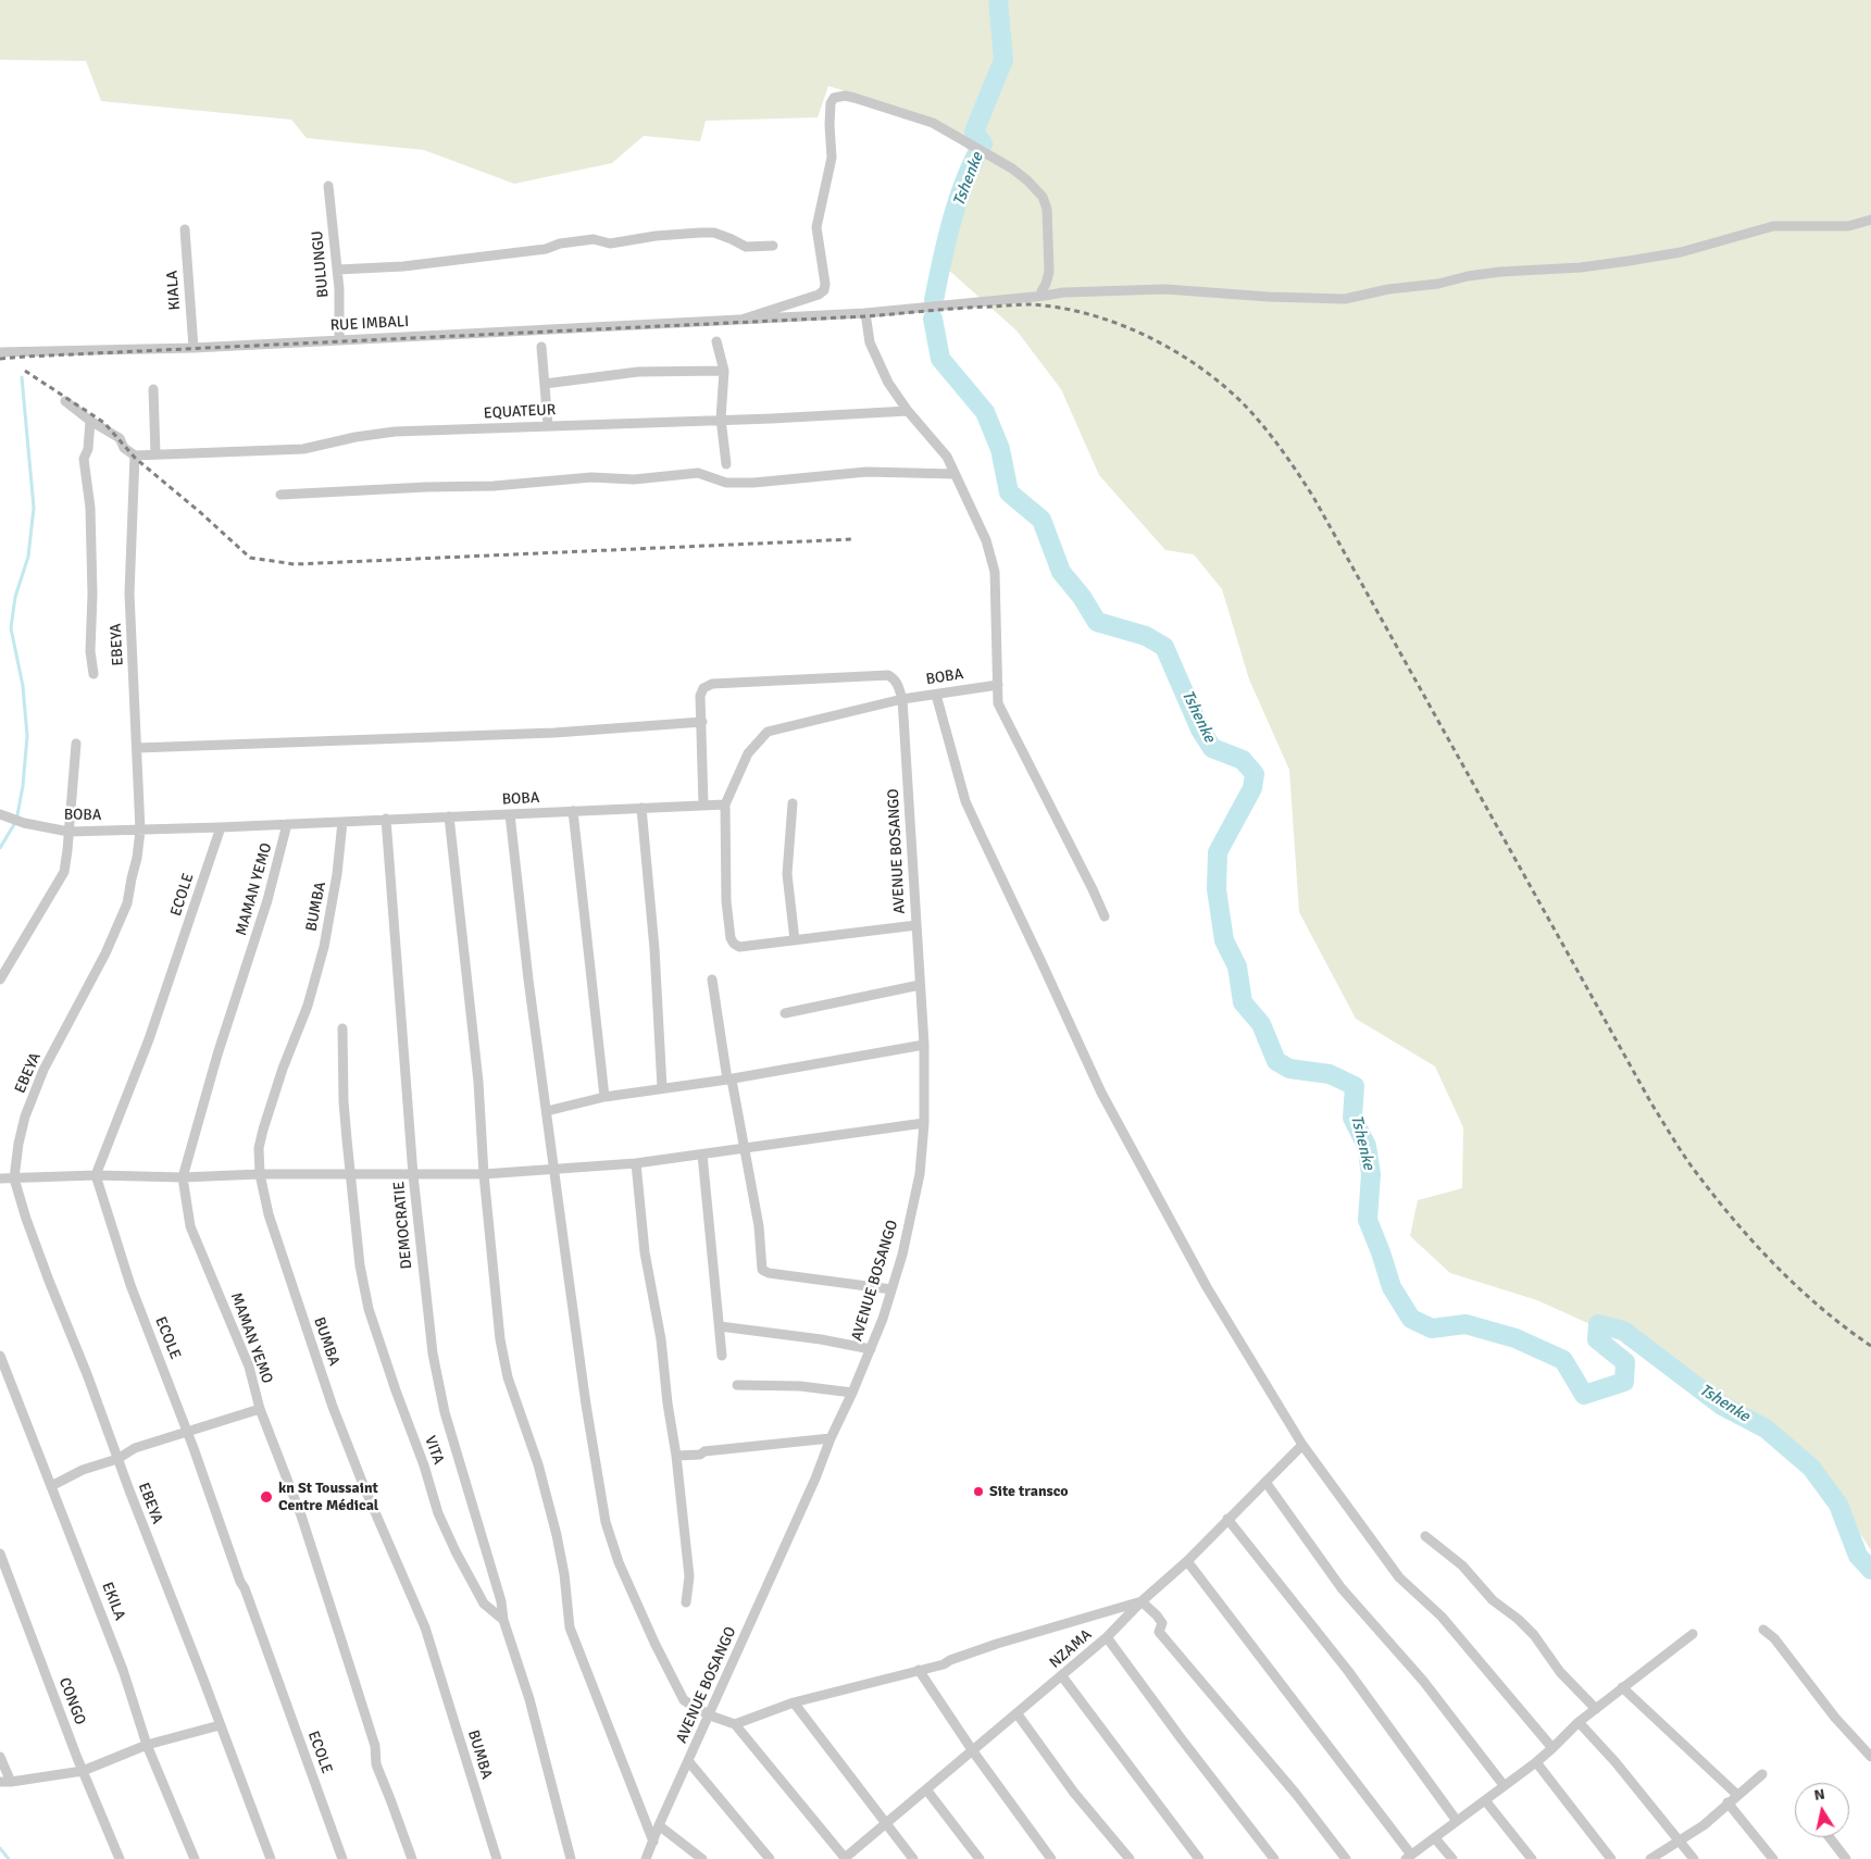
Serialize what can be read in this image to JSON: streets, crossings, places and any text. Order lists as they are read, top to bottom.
{
  "streets": {
    "street": [
      "BULUNGU",
      "KIALA",
      "RUE IMBALI",
      "EQUATEUR",
      "EBEYA",
      "BOBA",
      "AVENUE BOSANGO",
      "MAMAN YEMO",
      "ECOLE",
      "BUMBA",
      "DEMOCRATIE",
      "VITA",
      "EKILA",
      "NZAMA",
      "CONGO"
    ]
  },
  "crossings": [
    ["BULUNGU", "RUE IMBALI"],
    ["KIALA", "RUE IMBALI"],
    ["EQUATEUR", "EBEYA"],
    ["EBEYA", "BOBA"],
    ["BOBA", "AVENUE BOSANGO"],
    ["BOBA", "MAMAN YEMO"],
    ["BOBA", "ECOLE"],
    ["BOBA", "BUMBA"],
    ["BOBA", "DEMOCRATIE"],
    ["DEMOCRATIE", "VITA"]
  ],
  "water": ["Tshenke"],
  "places": ["Site transco", "kn St Toussaint Centre Médical"],
  "north": "top"
}
